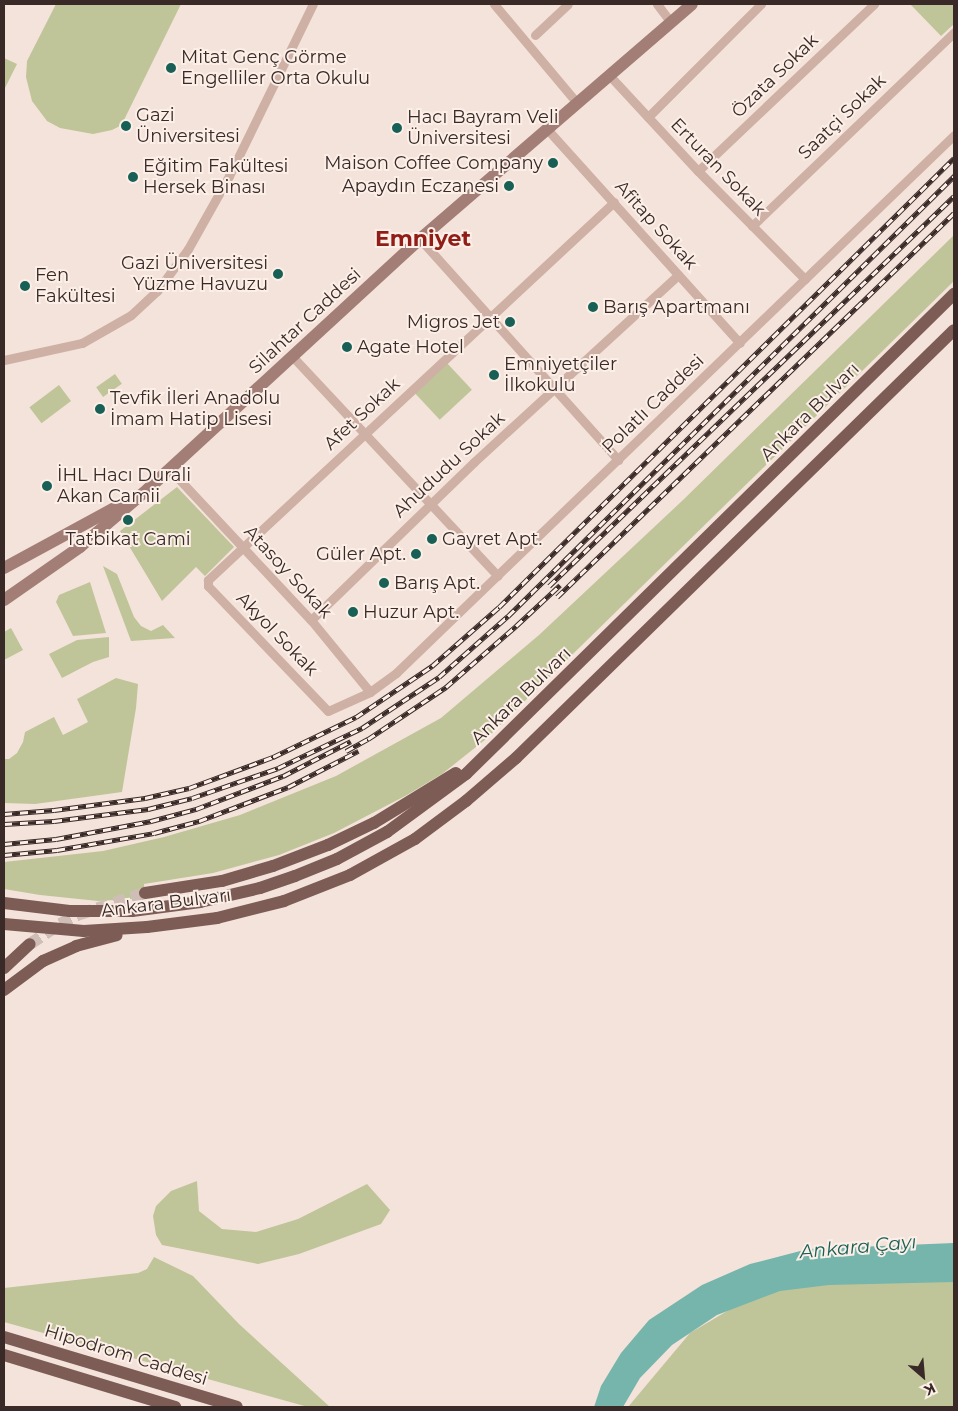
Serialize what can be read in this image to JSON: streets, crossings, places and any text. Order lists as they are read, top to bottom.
{
  "streets": {
    "main road": ["Silahtar Caddesi", "Ankara Bulvarı", "Hipodrom Caddesi"],
    "street": [
      "Özata Sokak",
      "Saatçi Sokak",
      "Erturan Sokak",
      "Afitap Sokak",
      "Polatlı Caddesi",
      "Afet Sokak",
      "Ahududu Sokak",
      "Atasoy Sokak",
      "Akyol Sokak"
    ]
  },
  "crossings": [
    ["Özata Sokak", "Erturan Sokak"],
    ["Saatçi Sokak", "Erturan Sokak"],
    ["Erturan Sokak", "Silahtar Caddesi"],
    ["Erturan Sokak", "Polatlı Caddesi"],
    ["Afitap Sokak", "Silahtar Caddesi"],
    ["Afitap Sokak", "Polatlı Caddesi"],
    ["Afitap Sokak", "Afet Sokak"],
    ["Afitap Sokak", "Ahududu Sokak"],
    ["Polatlı Caddesi", "Atasoy Sokak"],
    ["Polatlı Caddesi", "Akyol Sokak"],
    ["Afet Sokak", "Atasoy Sokak"],
    ["Afet Sokak", "Akyol Sokak"],
    ["Ahududu Sokak", "Atasoy Sokak"],
    ["Atasoy Sokak", "Akyol Sokak"]
  ],
  "districts": ["Emniyet"],
  "water": ["Ankara Çayı"],
  "places": [
    "Mitat Genç Görme Engelliler Orta Okulu",
    "Gazi Üniversitesi",
    "Hacı Bayram Veli Üniversitesi",
    "Maison Coffee Company",
    "Eğitim Fakültesi Hersek Binası",
    "Apaydın Eczanesi",
    "Gazi Üniversitesi Yüzme Havuzu",
    "Fen Fakültesi",
    "Barış Apartmanı",
    "Migros Jet",
    "Agate Hotel",
    "Emniyetçiler İlkokulu",
    "Tevfik İleri Anadolu İmam Hatip Lisesi",
    "İHL Hacı Durali Akan Camii",
    "Tatbikat Cami",
    "Gayret Apt.",
    "Güler Apt.",
    "Barış Apt.",
    "Huzur Apt."
  ],
  "north": "bottom right"
}
